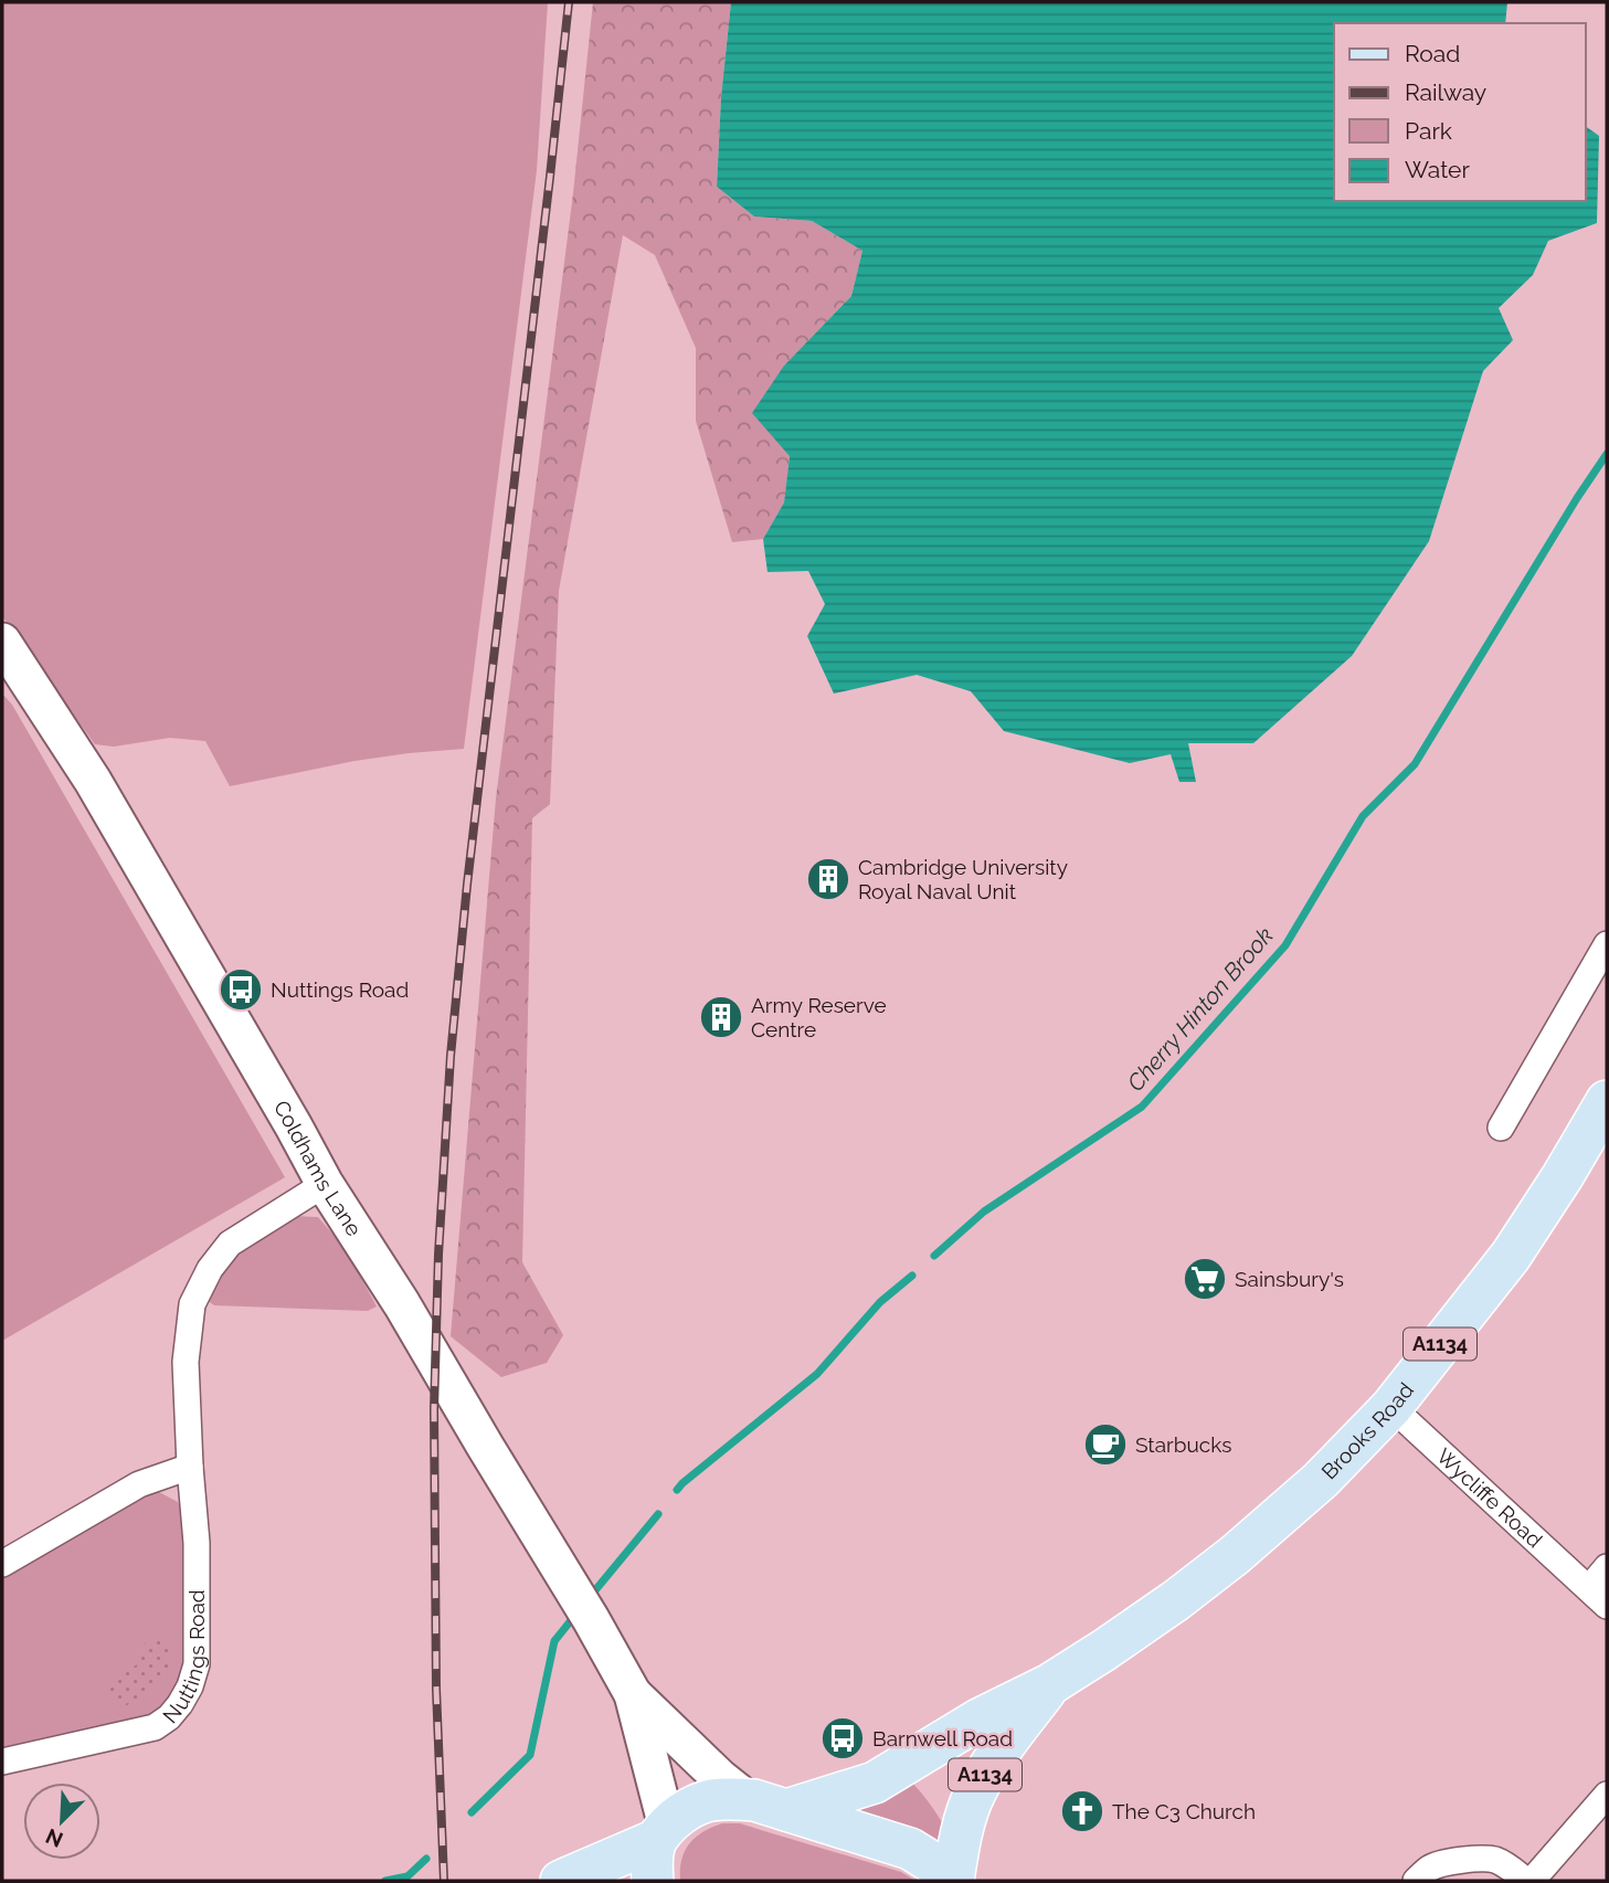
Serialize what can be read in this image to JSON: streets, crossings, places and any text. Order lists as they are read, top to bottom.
{
  "streets": {
    "main road": ["A1134", "Brooks Road"],
    "street": ["Coldhams Lane", "Wycliffe Road", "Nuttings Road"]
  },
  "crossings": [
    ["Coldhams Lane", "A1134"],
    ["Coldhams Lane", "Nuttings Road"],
    ["A1134", "Brooks Road"],
    ["Brooks Road", "Wycliffe Road"]
  ],
  "water": ["Cherry Hinton Brook"],
  "places": {
    "building": ["Cambridge University Royal Naval Unit", "Army Reserve Centre"],
    "bus stop": ["Nuttings Road", "Barnwell Road"],
    "supermarket": ["Sainsbury's"],
    "cafe": ["Starbucks"],
    "church": ["The C3 Church"]
  },
  "legend": [
    "Road",
    "Railway",
    "Park",
    "Water"
  ],
  "north": "bottom left"
}
